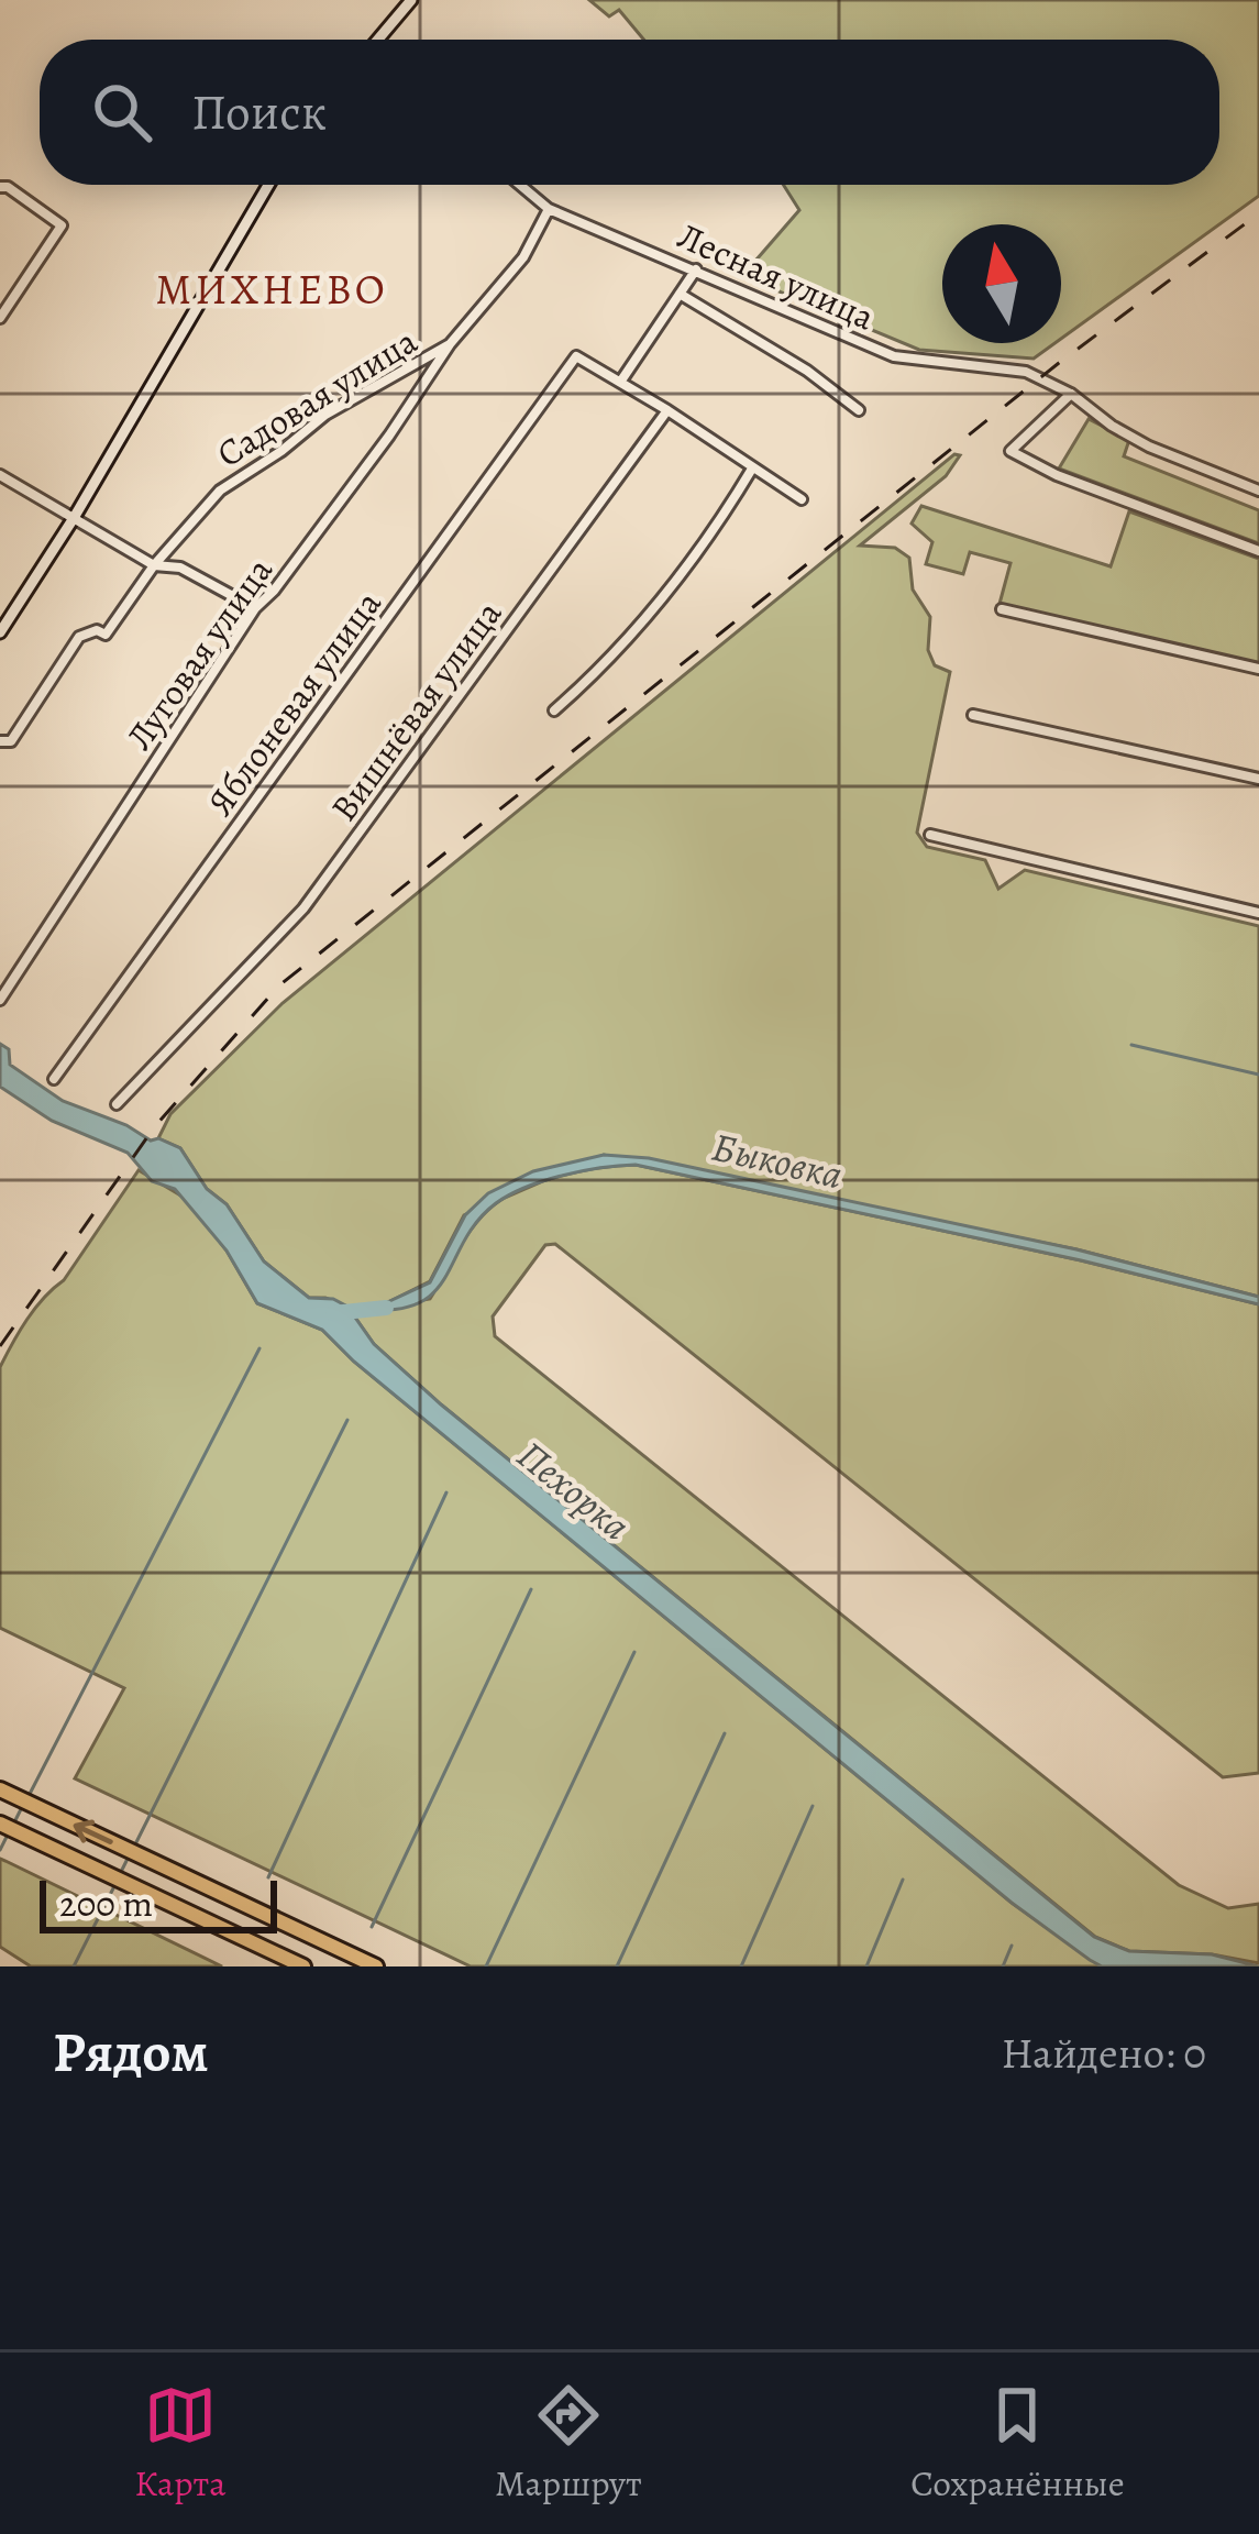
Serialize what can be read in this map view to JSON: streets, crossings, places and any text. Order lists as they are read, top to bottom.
{
  "streets": {
    "street": [
      "Лесная улица",
      "Садовая улица",
      "Луговая улица",
      "Яблоневая улица",
      "Вишнёвая улица"
    ]
  },
  "crossings": [
    ["Лесная улица", "Садовая улица"],
    ["Садовая улица", "Луговая улица"]
  ],
  "districts": ["МИХНЕВО"],
  "water": ["Быковка", "Пехорка"],
  "scale_bar": "200 m",
  "north": "top",
  "page": {
    "search": "Поиск",
    "scale": "200 m",
    "heading": ["Рядом", "Найдено: 0"],
    "nav": ["Карта", "Маршрут", "Сохранённые"]
  }
}
